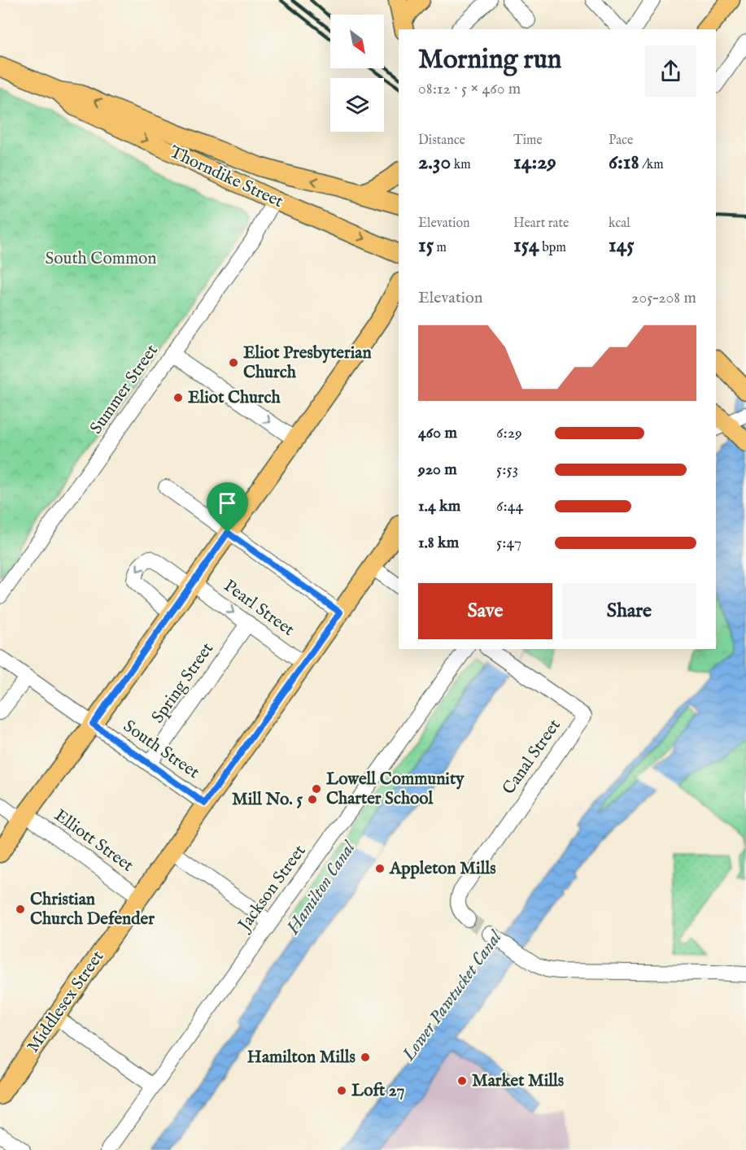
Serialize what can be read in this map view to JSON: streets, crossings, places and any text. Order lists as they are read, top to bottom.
{
  "streets": {
    "main road": ["Thorndike Street", "Middlesex Street"],
    "street": [
      "Summer Street",
      "Pearl Street",
      "Spring Street",
      "South Street",
      "Canal Street",
      "Elliott Street",
      "Jackson Street"
    ]
  },
  "crossings": [
    ["Thorndike Street", "Summer Street"],
    ["Pearl Street", "Spring Street"],
    ["Pearl Street", "Middlesex Street"],
    ["Spring Street", "South Street"],
    ["South Street", "Middlesex Street"],
    ["Elliott Street", "Middlesex Street"]
  ],
  "water": ["Hamilton Canal", "Lower Pawtucket Canal"],
  "parks": ["South Common"],
  "places": [
    "Eliot Presbyterian Church",
    "Eliot Church",
    "Lowell Community Charter School",
    "Mill No. 5",
    "Appleton Mills",
    "Christian Church Defender",
    "Hamilton Mills",
    "Market Mills",
    "Loft 27"
  ],
  "north": "bottom right",
  "page": {
    "heading": ["Morning run", "08:12 · 5 × 460 m"],
    "stats": [
      ["Distance", "2.30 km"],
      ["Time", "14:29"],
      ["Pace", "6:18 /km"],
      ["Elevation", "15 m"],
      ["Heart rate", "154 bpm"],
      ["kcal", "145"]
    ],
    "chart": ["Elevation", "205–208 m"],
    "list": [
      {
        "name": "460 m",
        "note": "6:29"
      },
      {
        "name": "920 m",
        "note": "5:53"
      },
      {
        "name": "1.4 km",
        "note": "6:44"
      },
      {
        "name": "1.8 km",
        "note": "5:47"
      }
    ],
    "buttons": ["Save", "Share"]
  }
}
